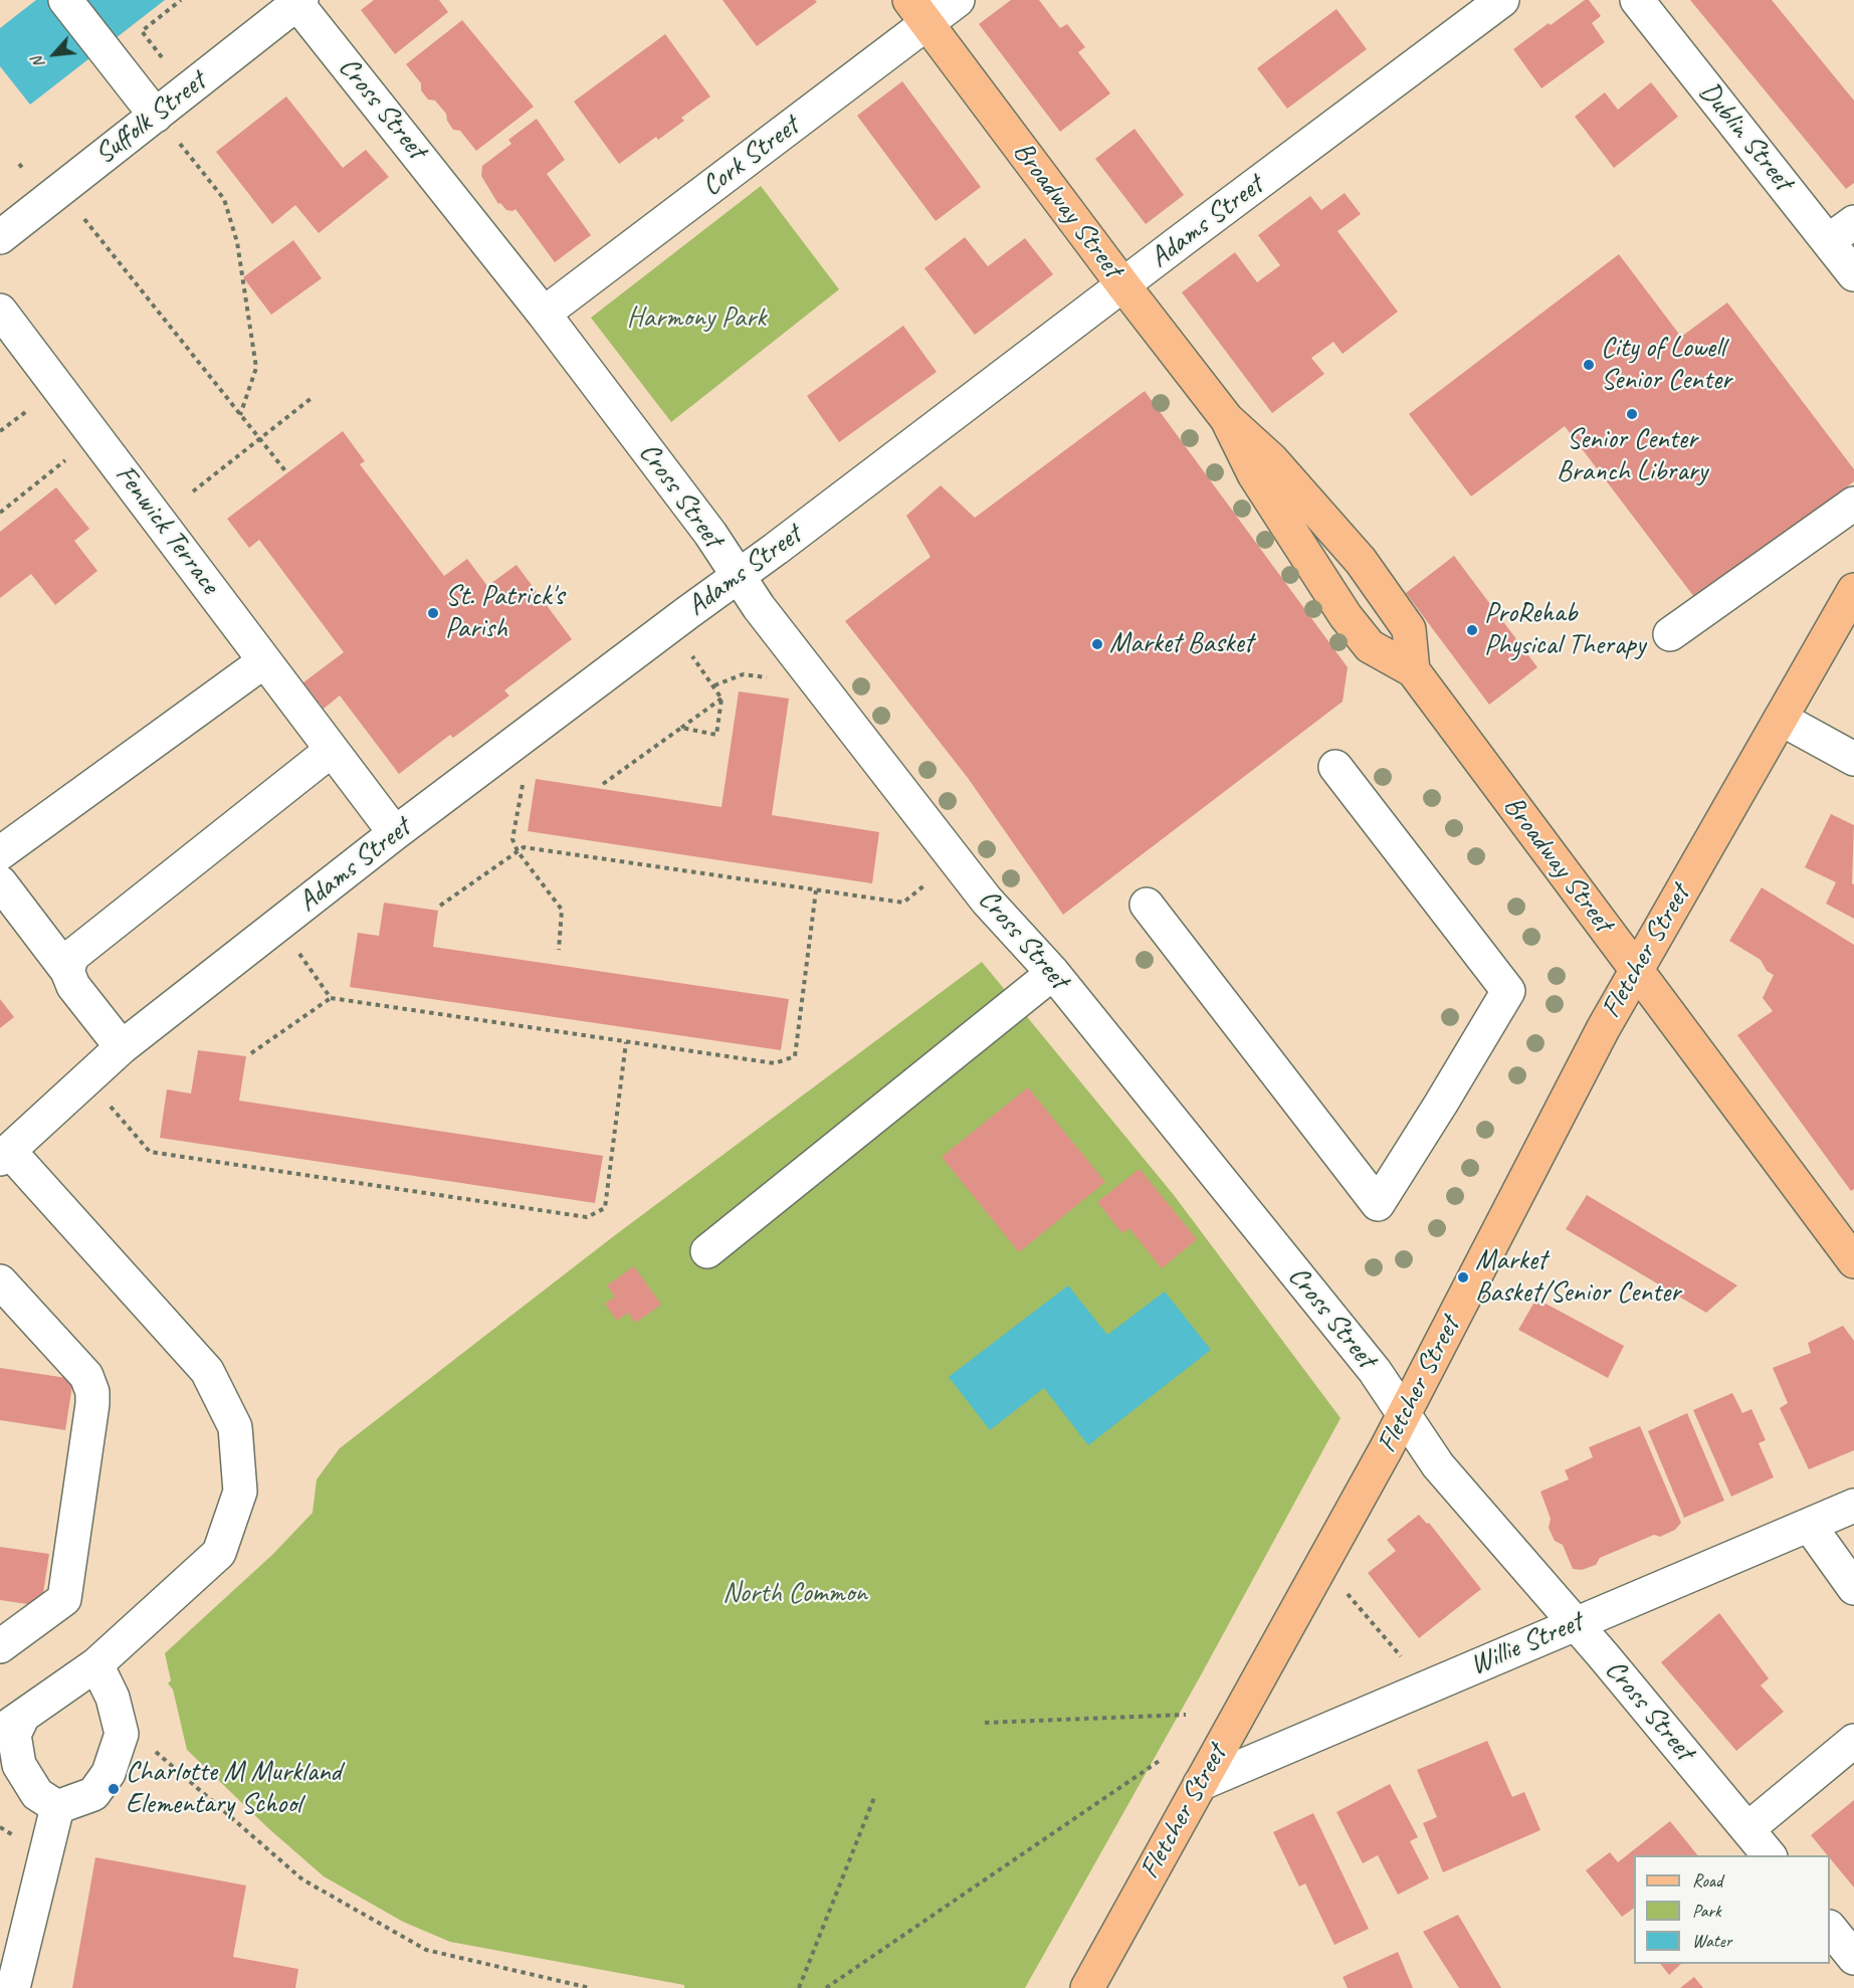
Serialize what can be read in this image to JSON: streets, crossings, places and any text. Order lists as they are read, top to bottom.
{
  "streets": {
    "main road": ["Broadway Street", "Fletcher Street"],
    "street": [
      "Cross Street",
      "Suffolk Street",
      "Dublin Street",
      "Cork Street",
      "Adams Street",
      "Fenwick Terrace",
      "Willie Street"
    ]
  },
  "crossings": [
    ["Cross Street", "Suffolk Street"],
    ["Cross Street", "Cork Street"],
    ["Cross Street", "Adams Street"],
    ["Cross Street", "Fletcher Street"],
    ["Cross Street", "Willie Street"],
    ["Cork Street", "Broadway Street"],
    ["Broadway Street", "Adams Street"],
    ["Broadway Street", "Fletcher Street"],
    ["Adams Street", "Fenwick Terrace"],
    ["Fletcher Street", "Willie Street"]
  ],
  "parks": ["Harmony Park", "North Common"],
  "places": [
    "City of Lowell Senior Center",
    "Senior Center Branch Library",
    "St. Patrick's Parish",
    "ProRehab Physical Therapy",
    "Market Basket",
    "Market Basket/Senior Center",
    "Charlotte M Murkland Elementary School"
  ],
  "legend": ["Road", "Park", "Water"],
  "north": "bottom left"
}
